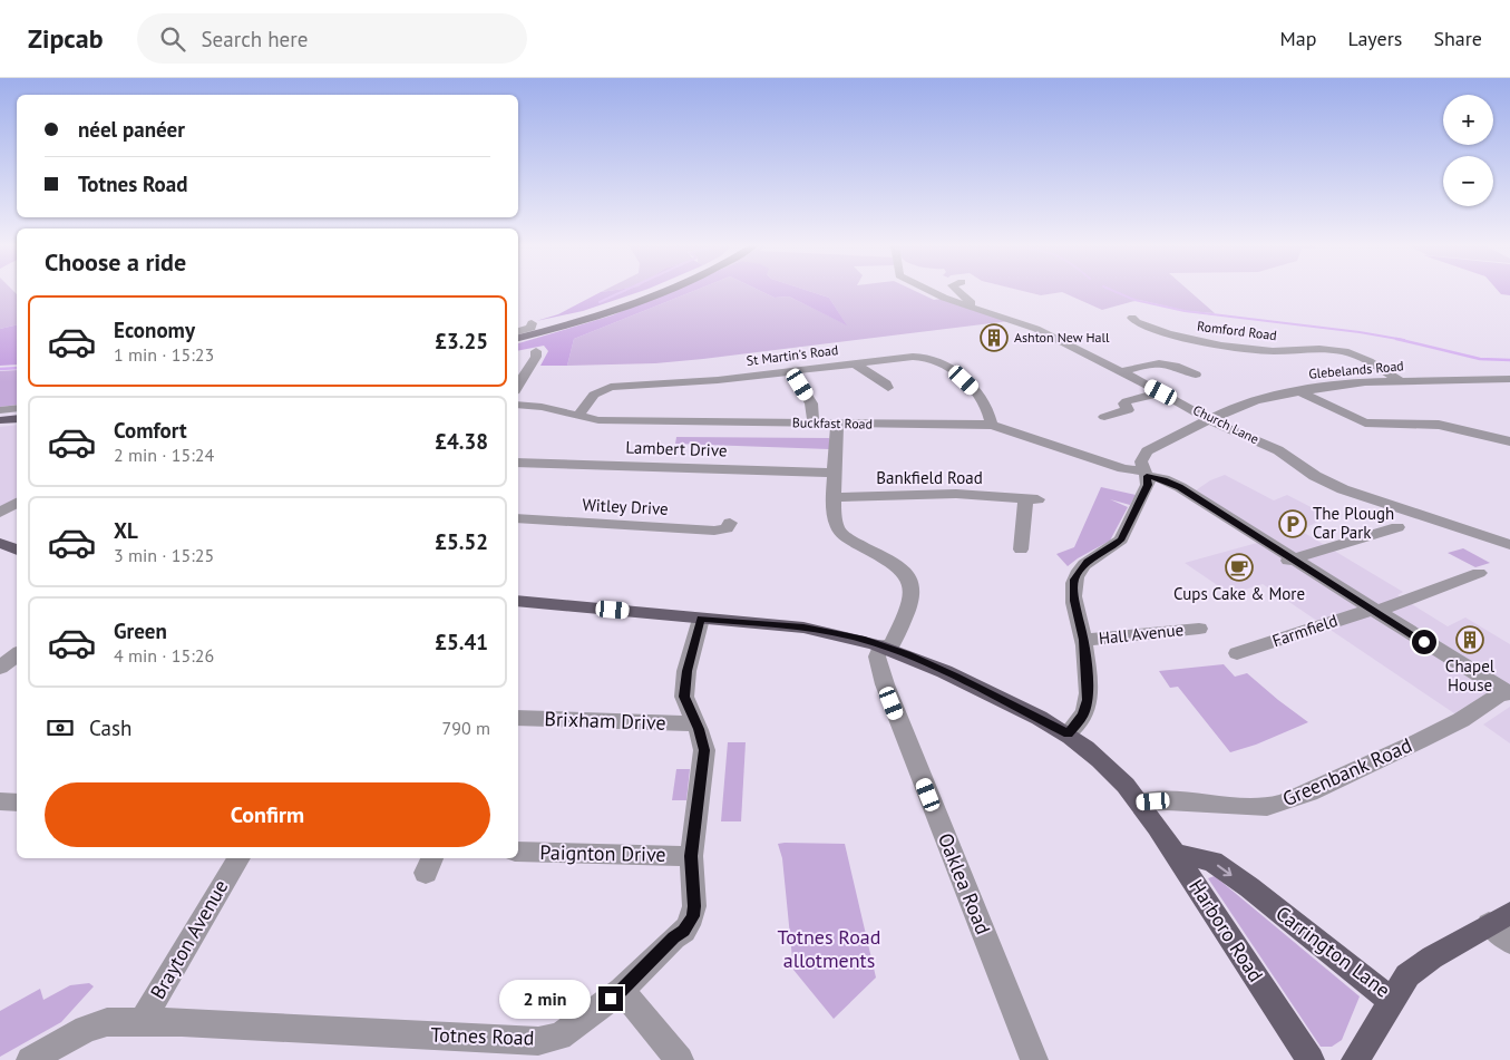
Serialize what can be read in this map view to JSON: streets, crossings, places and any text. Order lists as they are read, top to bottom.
{
  "streets": {
    "main road": ["Harboro Road", "Carrington Lane"],
    "street": [
      "Romford Road",
      "St Martin's Road",
      "Glebelands Road",
      "Buckfast Road",
      "Church Lane",
      "Lambert Drive",
      "Bankfield Road",
      "Witley Drive",
      "Farmfield",
      "Hall Avenue",
      "Brixham Drive",
      "Greenbank Road",
      "Paignton Drive",
      "Oaklea Road",
      "Brayton Avenue",
      "Totnes Road"
    ]
  },
  "crossings": [
    ["Romford Road", "Glebelands Road"],
    ["St Martin's Road", "Buckfast Road"],
    ["Glebelands Road", "Buckfast Road"],
    ["Glebelands Road", "Church Lane"],
    ["Glebelands Road", "Hall Avenue"],
    ["Buckfast Road", "Farmfield"],
    ["Buckfast Road", "Greenbank Road"],
    ["Brixham Drive", "Totnes Road"],
    ["Greenbank Road", "Harboro Road"],
    ["Paignton Drive", "Totnes Road"],
    ["Harboro Road", "Carrington Lane"],
    ["Brayton Avenue", "Totnes Road"]
  ],
  "one_way": ["Carrington Lane"],
  "parks": ["Totnes Road allotments"],
  "places": {
    "building": ["Ashton New Hall", "Chapel House"],
    "parking": ["The Plough Car Park"],
    "cafe": ["Cups Cake & More"]
  },
  "page": {
    "header": "Zipcab",
    "search": "Search here",
    "nav": ["Map", "Layers", "Share"],
    "map_buttons": ["+", "−"],
    "banner": ["néel panéer", "Totnes Road"],
    "heading": "Choose a ride",
    "list": [
      {
        "name": "Economy",
        "note": "1 min · 15:23",
        "value": "£3.25"
      },
      {
        "name": "Comfort",
        "note": "2 min · 15:24",
        "value": "£4.38"
      },
      {
        "name": "XL",
        "note": "3 min · 15:25",
        "value": "£5.52"
      },
      {
        "name": "Green",
        "note": "4 min · 15:26",
        "value": "£5.41"
      }
    ],
    "pay": ["Cash", "790 m"],
    "buttons": "Confirm",
    "bubble": "2 min"
  }
}
